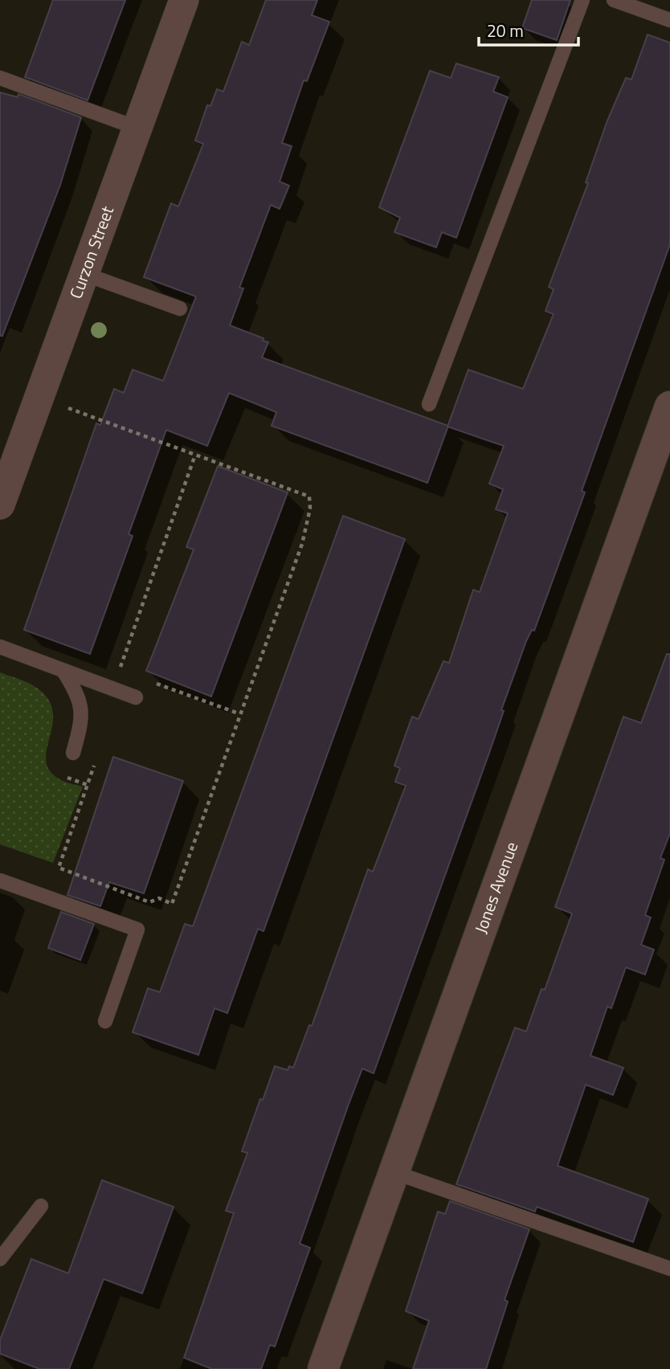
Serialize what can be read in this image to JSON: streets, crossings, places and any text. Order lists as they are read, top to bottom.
{
  "streets": {
    "street": ["Curzon Street", "Jones Avenue"]
  },
  "scale_bar": "20 m"
}
